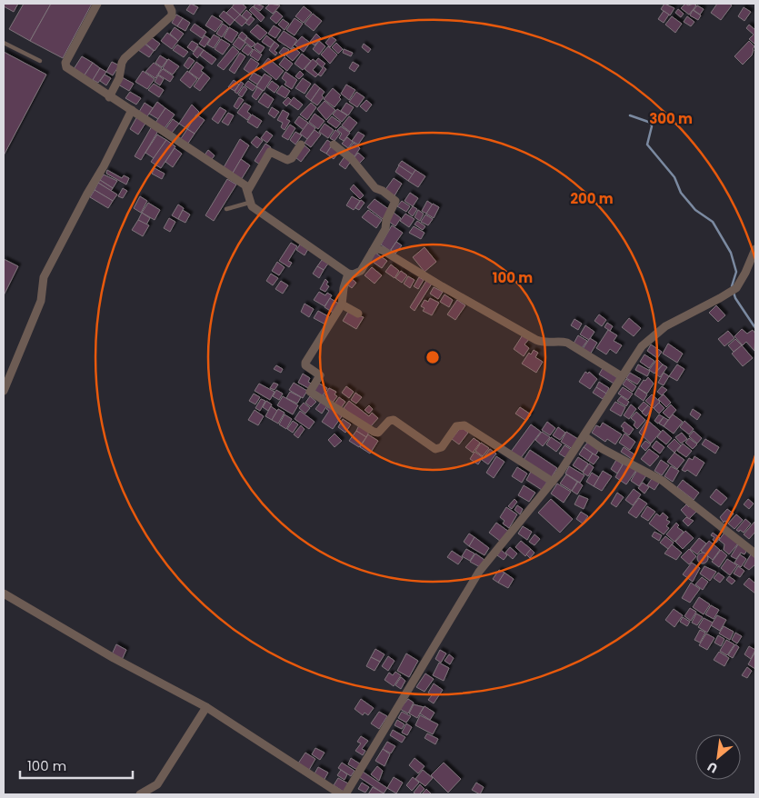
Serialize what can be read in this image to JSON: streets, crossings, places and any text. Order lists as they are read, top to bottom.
{
  "scale_bar": "100 m",
  "north": "bottom left",
  "rings": ["300 m", "200 m", "100 m"]
}
